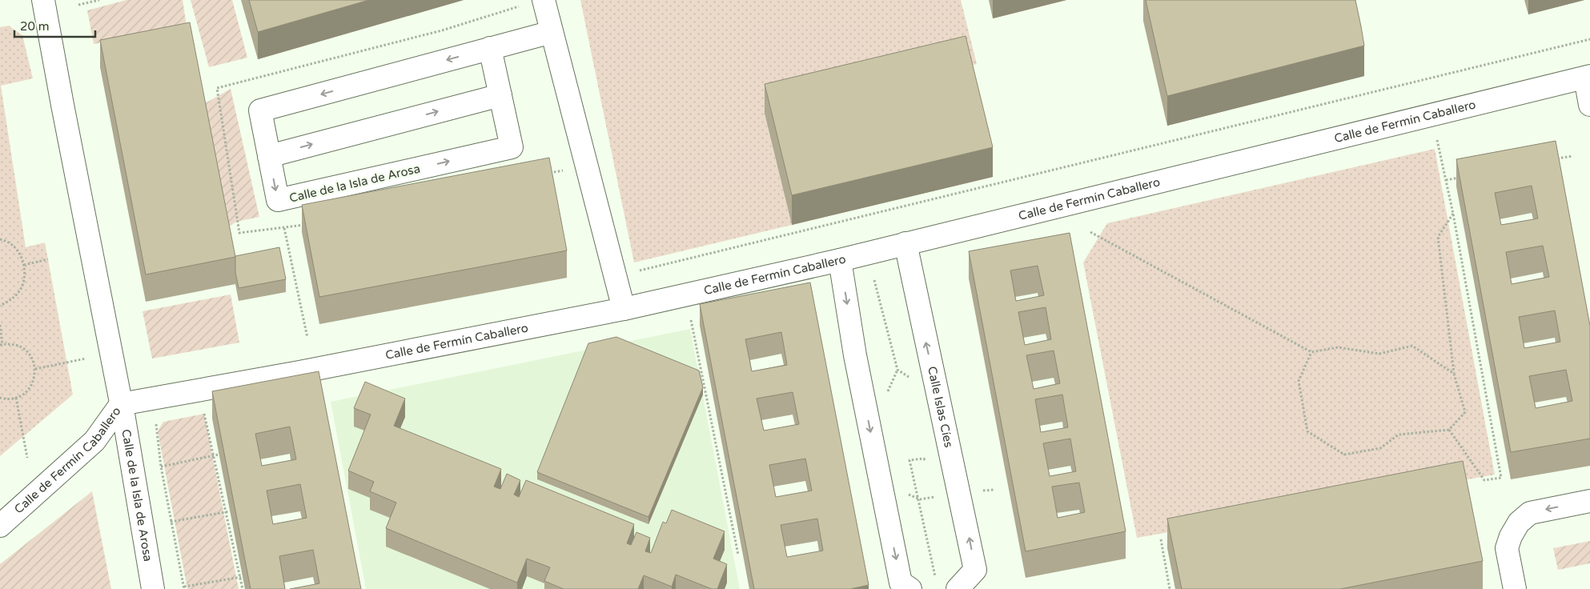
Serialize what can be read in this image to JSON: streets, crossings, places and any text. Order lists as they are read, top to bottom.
{
  "streets": {
    "street": ["Calle de Fermín Caballero", "Calle de la Isla de Arosa", "Calle Islas Cíes"]
  },
  "crossings": [
    ["Calle de Fermín Caballero", "Calle de la Isla de Arosa"],
    ["Calle de Fermín Caballero", "Calle Islas Cíes"]
  ],
  "scale_bar": "20 m"
}
